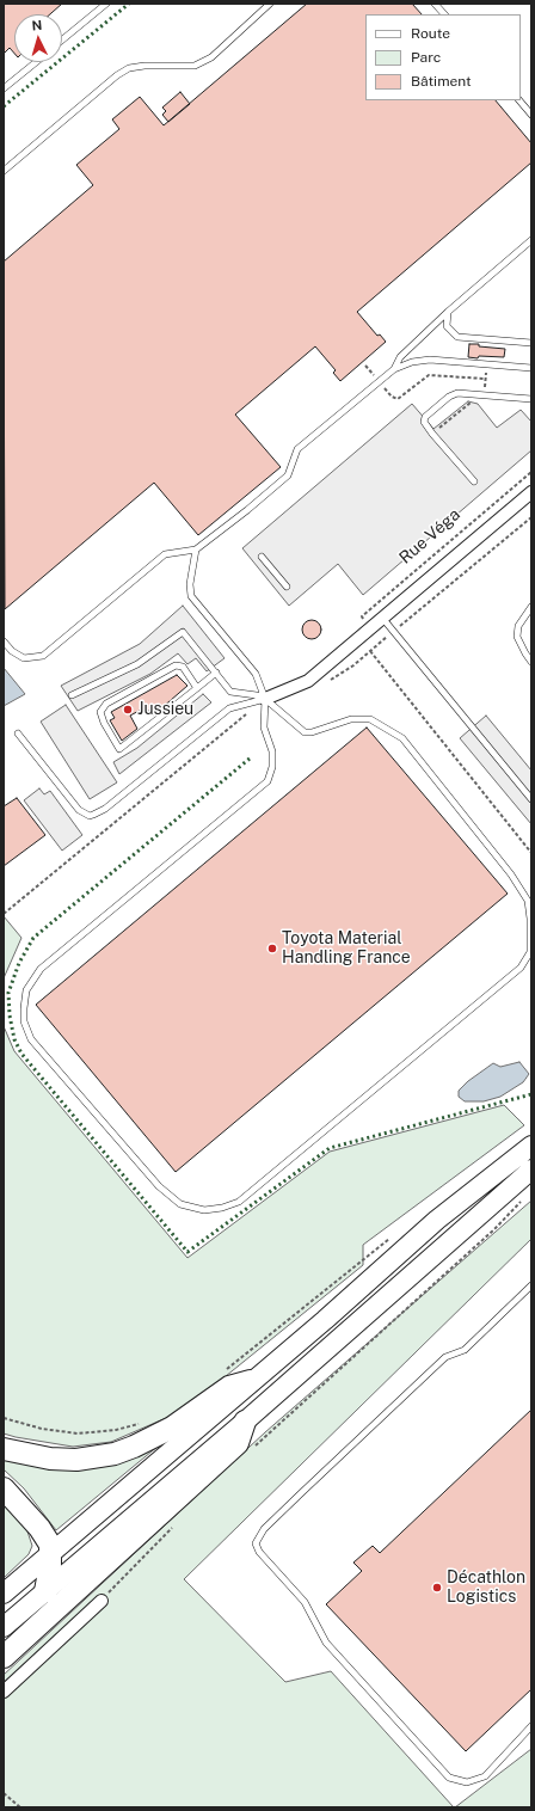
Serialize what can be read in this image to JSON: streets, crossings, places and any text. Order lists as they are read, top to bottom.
{
  "streets": {
    "street": ["Rue Véga"]
  },
  "places": ["Jussieu", "Toyota Material Handling France", "Décathlon Logistics"],
  "legend": ["Route", "Parc", "Bâtiment"],
  "north": "top"
}
